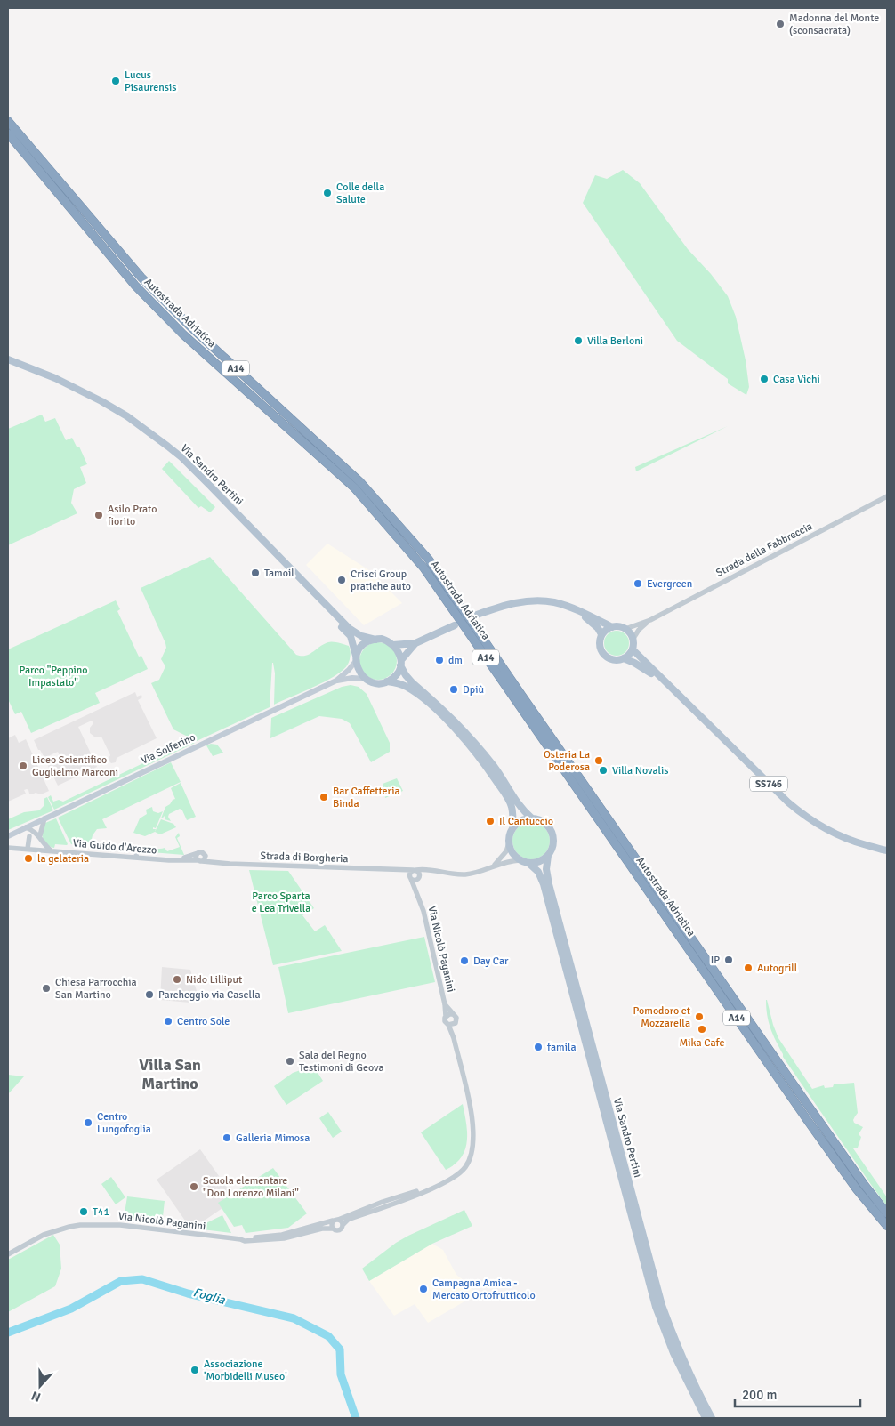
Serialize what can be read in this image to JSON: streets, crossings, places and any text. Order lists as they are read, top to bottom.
{
  "streets": {
    "highway": ["Autostrada Adriatica", "A14"],
    "main road": ["Via Sandro Pertini", "Via Solferino", "SS746"],
    "street": [
      "Strada della Fabbreccia",
      "Via Guido d'Arezzo",
      "Strada di Borgheria",
      "Via Nicolò Paganini"
    ]
  },
  "crossings": [
    ["Via Sandro Pertini", "Via Solferino"],
    ["Via Sandro Pertini", "Strada di Borgheria"],
    ["Strada della Fabbreccia", "SS746"],
    ["Via Guido d'Arezzo", "Strada di Borgheria"],
    ["Strada di Borgheria", "Via Nicolò Paganini"]
  ],
  "districts": ["Villa San Martino"],
  "water": ["Foglia"],
  "parks": ["Parco \"Peppino Impastato\"", "Parco Sparta e Lea Trivella"],
  "places": [
    "Madonna del Monte (sconsacrata)",
    "Lucus Pisaurensis",
    "Colle della Salute",
    "Villa Berloni",
    "Casa Vichi",
    "Asilo Prato fiorito",
    "Tamoil",
    "Crisci Group pratiche auto",
    "Evergreen",
    "dm",
    "Dpiù",
    "Osteria La Poderosa",
    "Liceo Scientifico Guglielmo Marconi",
    "Villa Novalis",
    "Bar Caffetteria Binda",
    "Il Cantuccio",
    "la gelateria",
    "IP",
    "Day Car",
    "Autogrill",
    "Nido Lilliput",
    "Chiesa Parrocchia San Martino",
    "Parcheggio via Casella",
    "Pomodoro et Mozzarella",
    "Centro Sole",
    "Mika Cafe",
    "famila",
    "Sala del Regno Testimoni di Geova",
    "Centro Lungofoglia",
    "Galleria Mimosa",
    "Scuola elementare \"Don Lorenzo Milani\"",
    "T41",
    "Campagna Amica - Mercato Ortofrutticolo",
    "Associazione 'Morbidelli Museo'"
  ],
  "scale_bar": "200 m",
  "north": "bottom"
}
